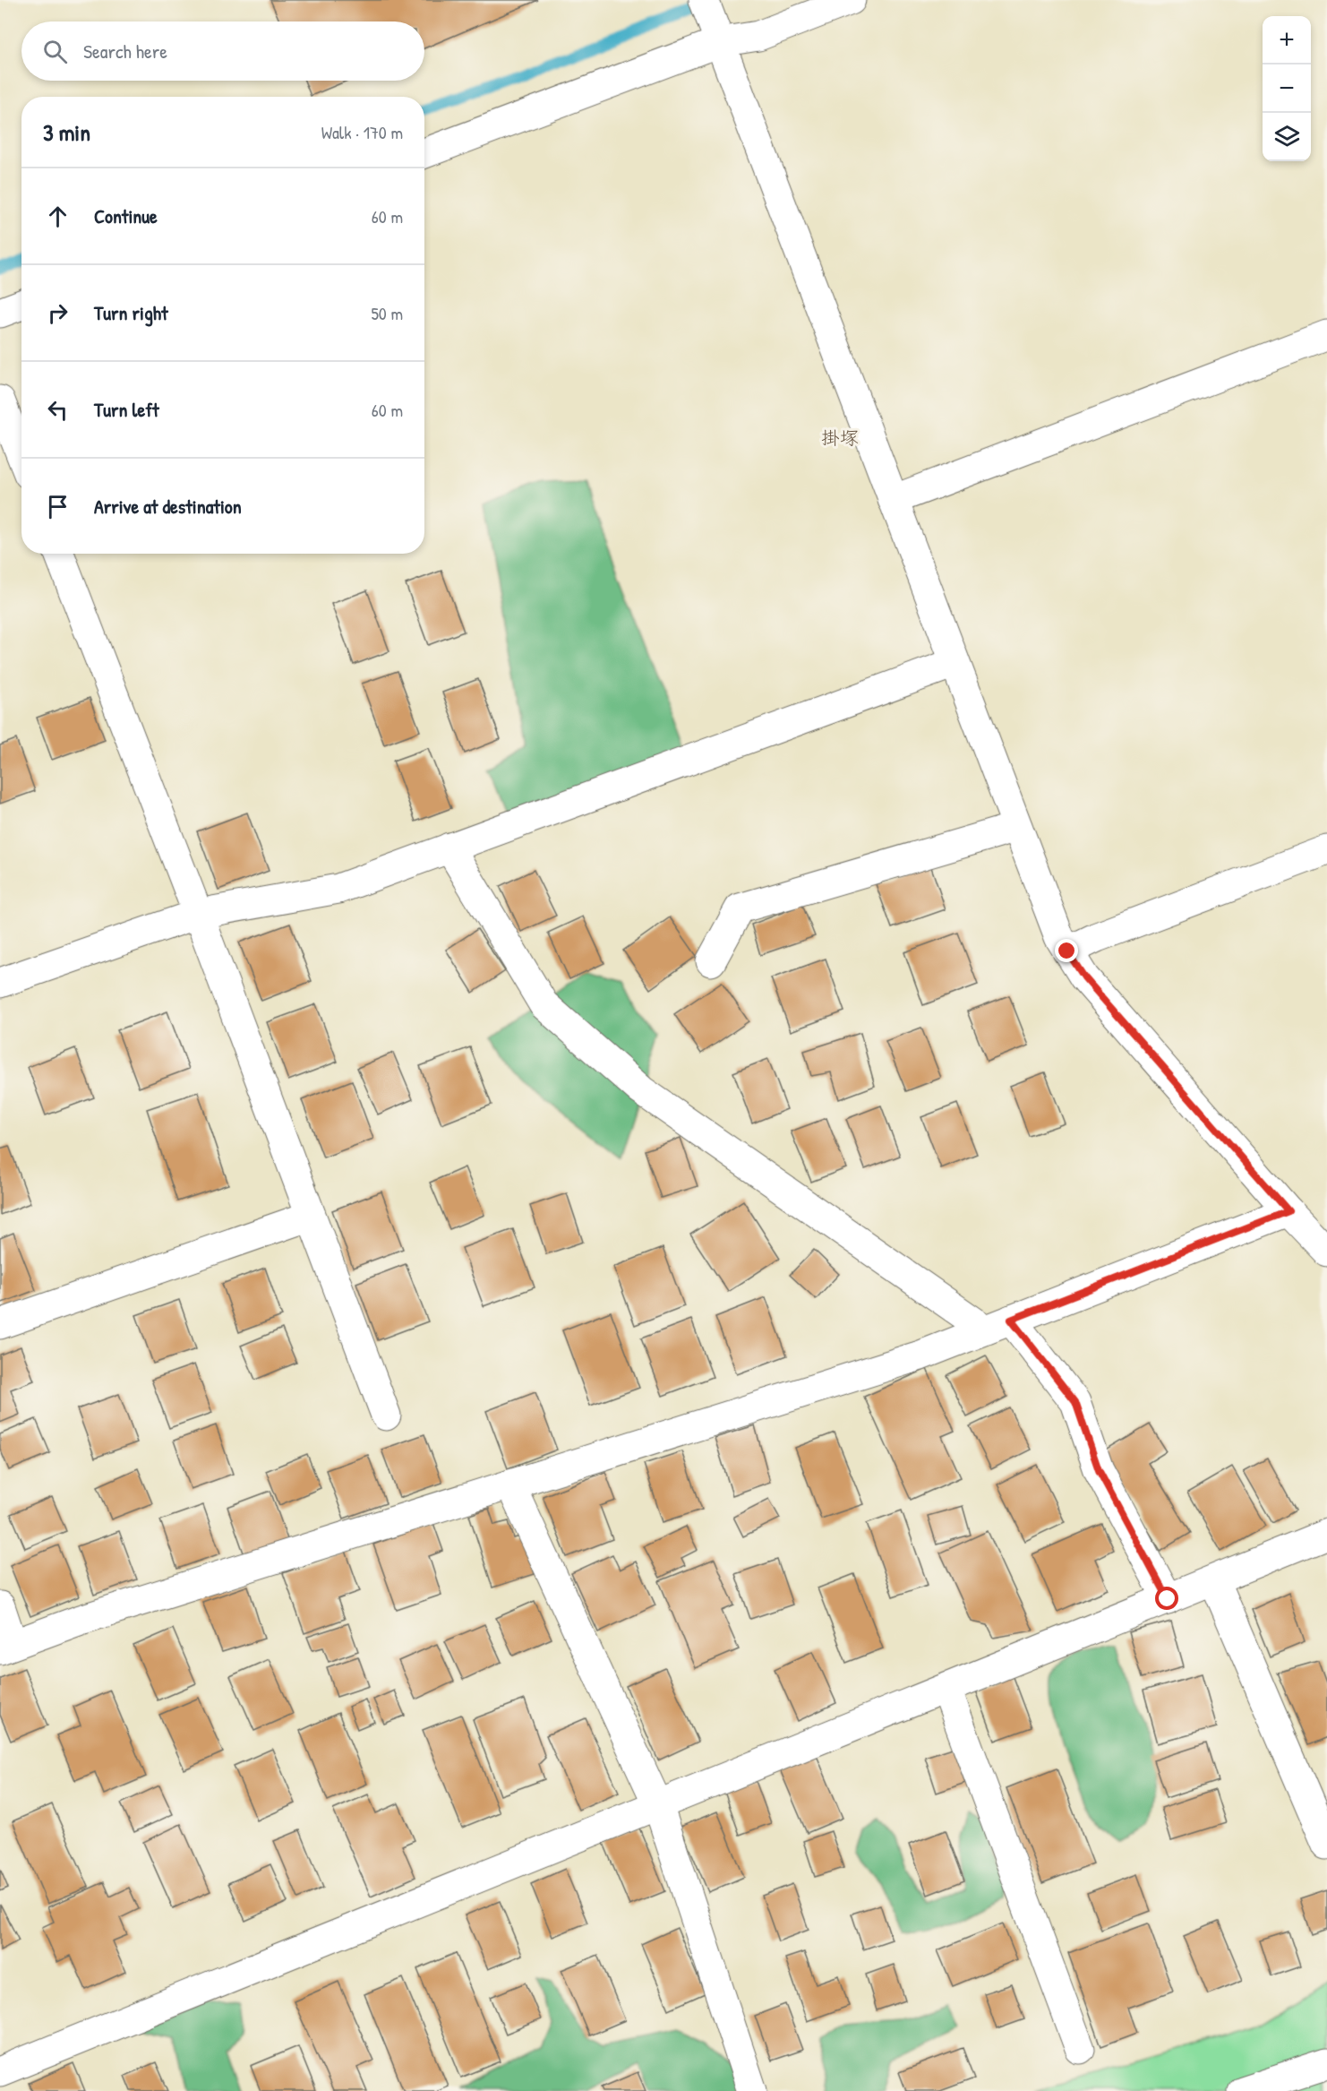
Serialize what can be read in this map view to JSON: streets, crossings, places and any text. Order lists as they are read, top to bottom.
{
  "districts": ["掛塚"],
  "page": {
    "map_buttons": ["+", "−"],
    "search": "Search here",
    "heading": ["3 min", "Walk · 170 m"],
    "list": [
      ["Continue", "60 m"],
      ["Turn right", "50 m"],
      ["Turn left", "60 m"],
      "Arrive at destination"
    ]
  }
}
